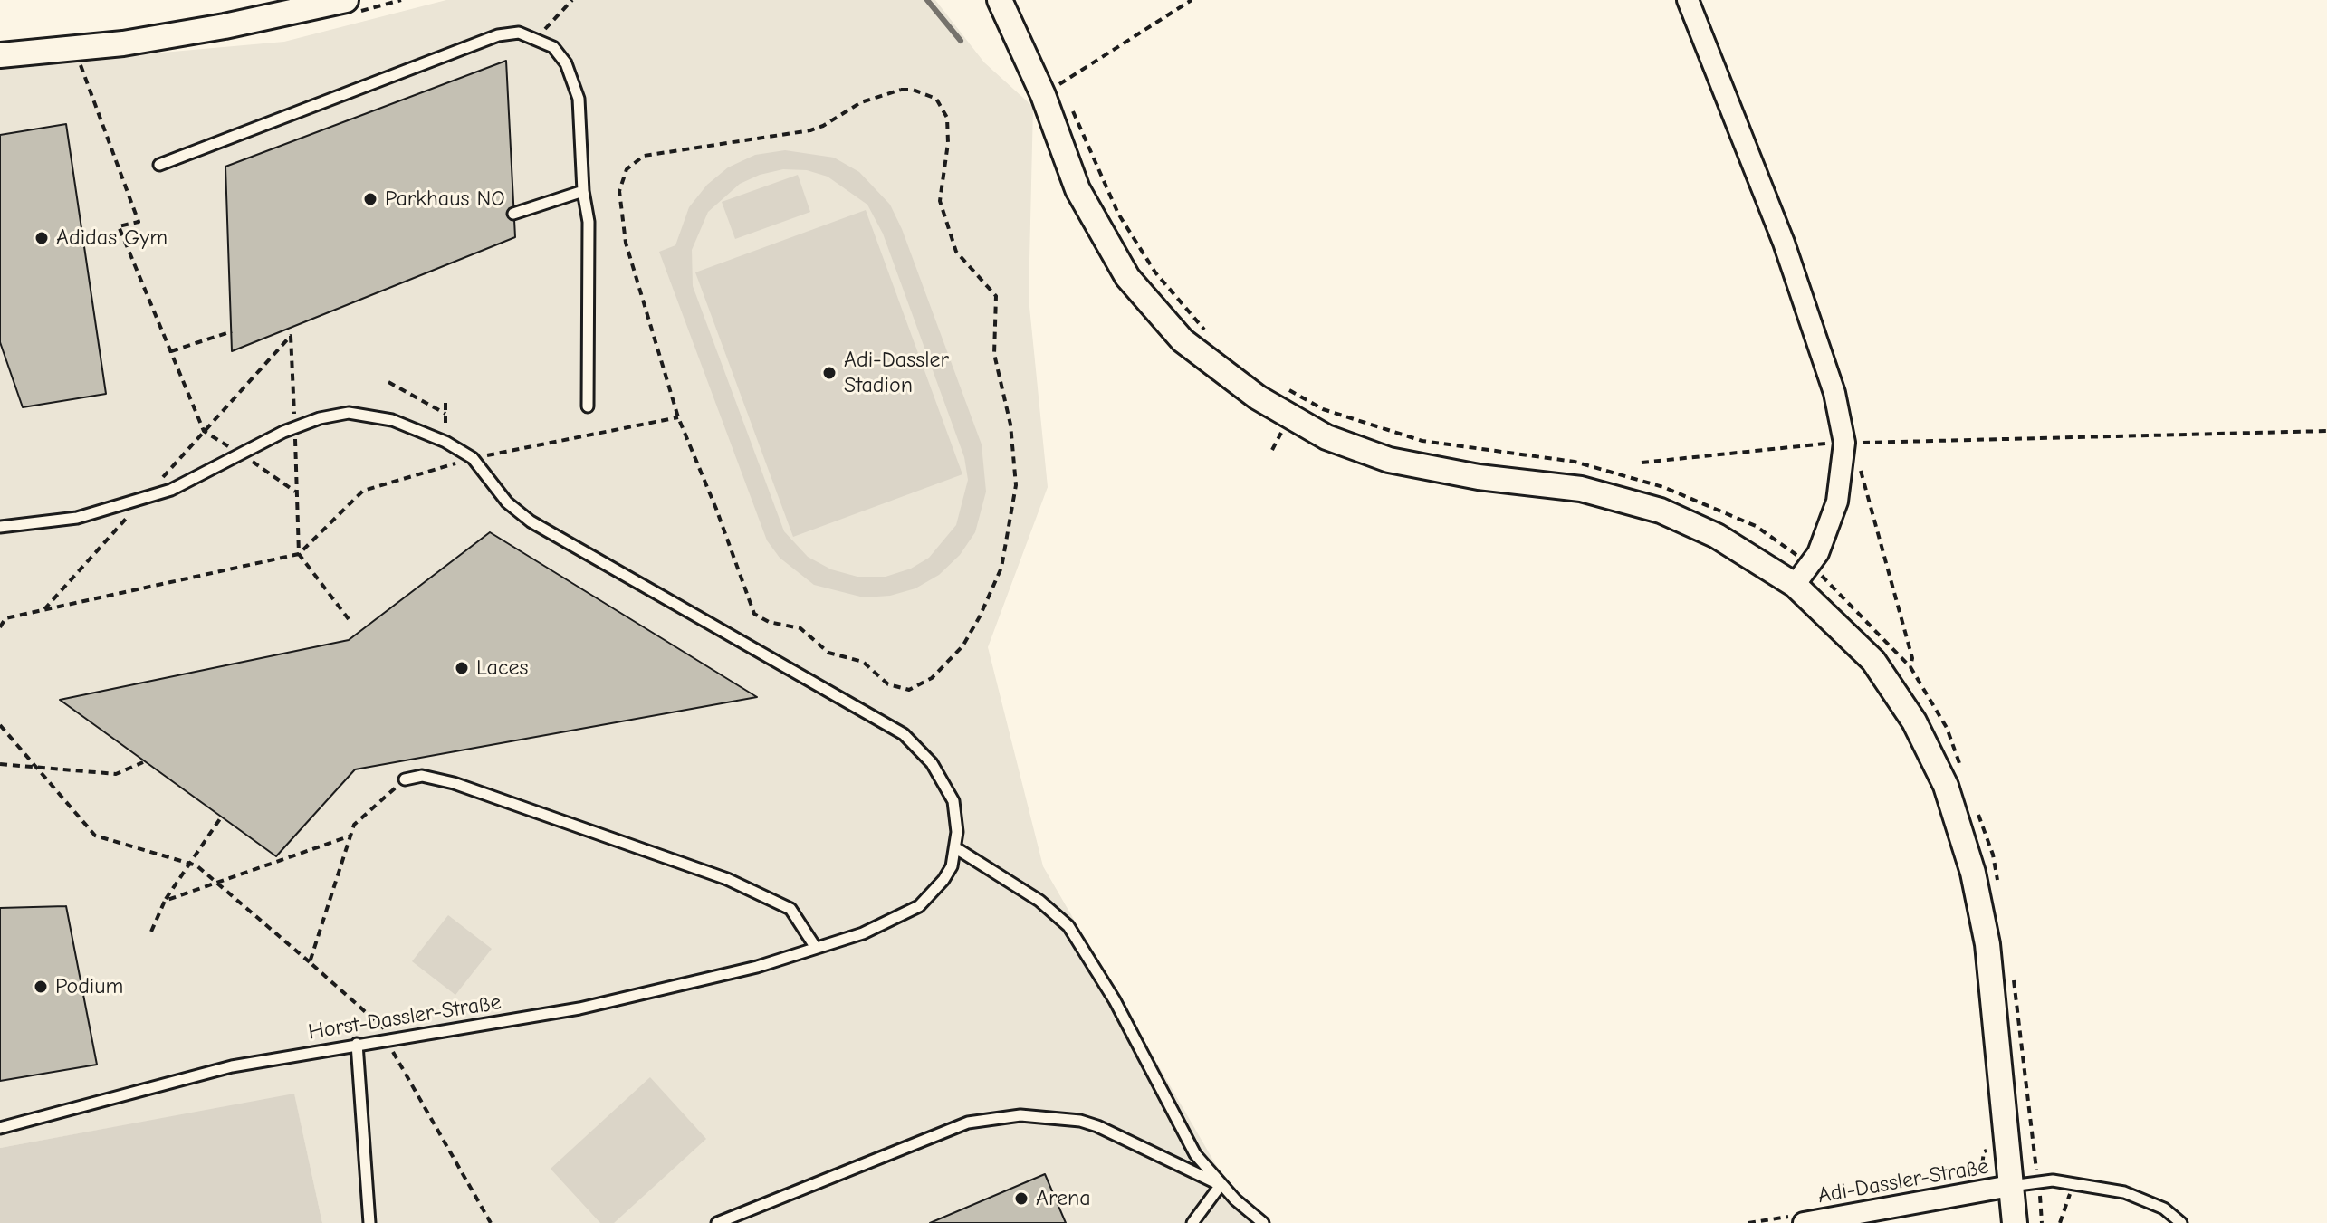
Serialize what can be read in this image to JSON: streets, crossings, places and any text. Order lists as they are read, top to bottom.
{
  "streets": {
    "street": ["Adi-Dassler-Straße"],
    "lane": ["Horst-Dassler-Straße"]
  },
  "places": [
    "Parkhaus NO",
    "Adidas Gym",
    "Adi-Dassler Stadion",
    "Laces",
    "Podium",
    "Arena"
  ]
}
